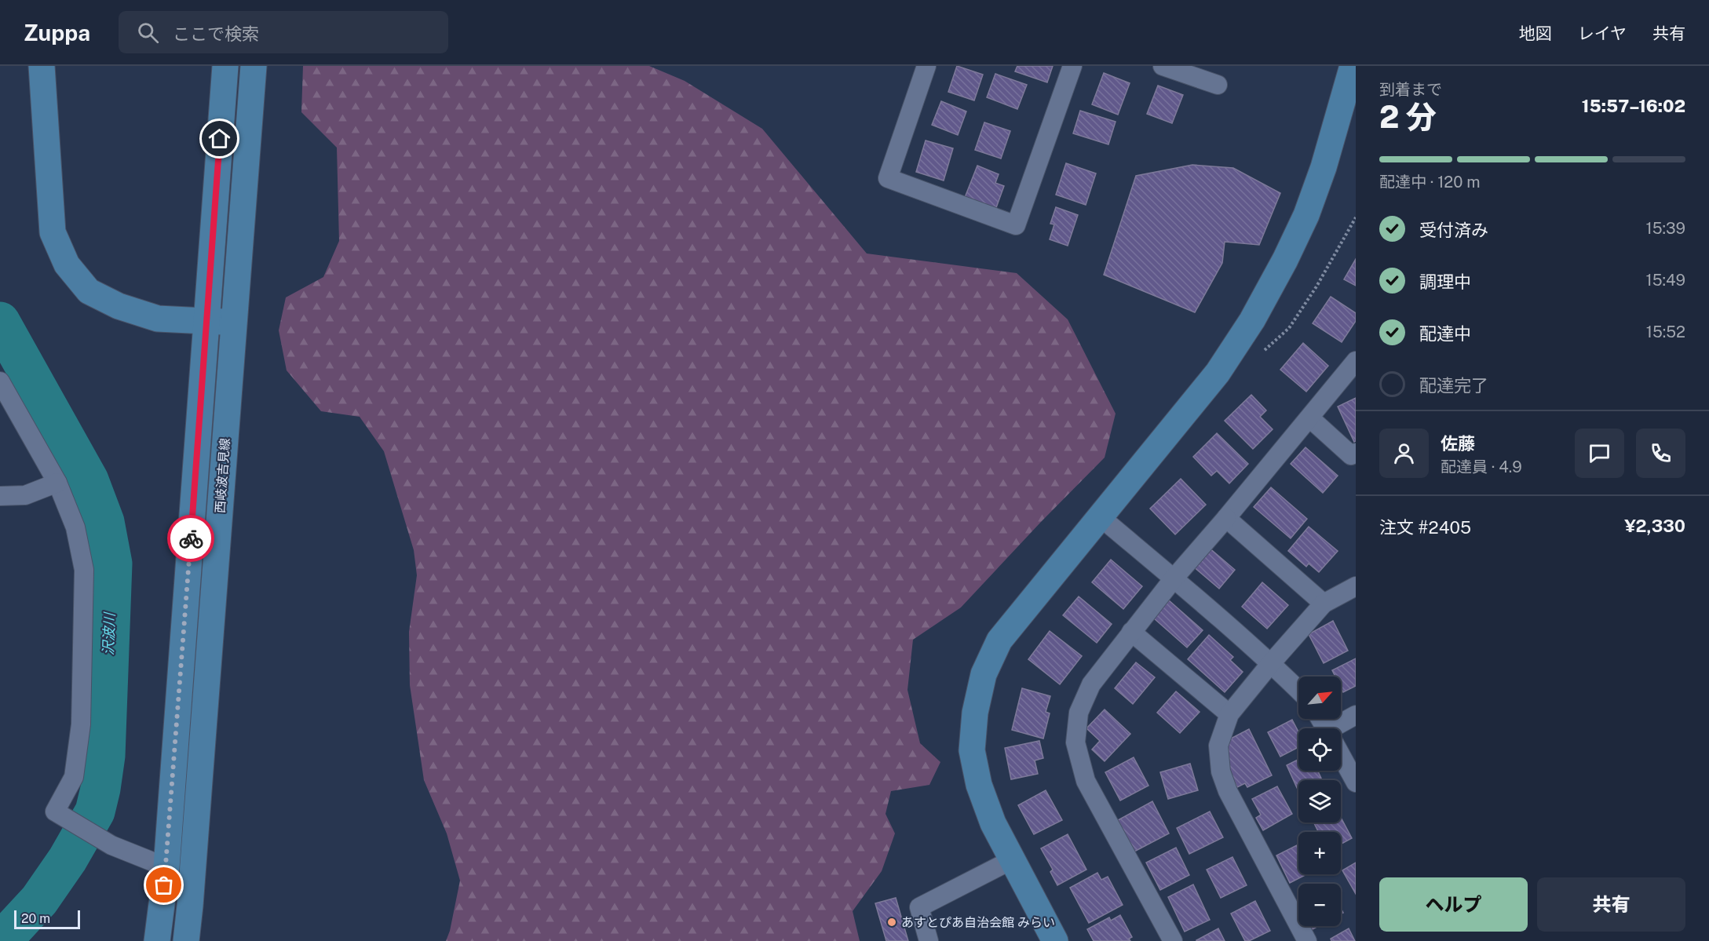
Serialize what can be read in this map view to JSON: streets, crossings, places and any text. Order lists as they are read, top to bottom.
{
  "streets": {
    "main road": ["西岐波吉見線"]
  },
  "water": ["沢波川"],
  "places": ["あすとぴあ自治会館 みらい"],
  "scale_bar": "20 m",
  "north": "top right",
  "page": {
    "header": "Zuppa",
    "search": "ここで検索",
    "nav": ["地図", "レイヤ", "共有"],
    "heading": ["2 分", "到着まで", "15:57–16:02"],
    "panel": [
      "佐藤",
      "配達員 · 4.9",
      "注文 #2405",
      "¥2,330"
    ],
    "bar": "配達中 · 120 m",
    "list": [
      ["受付済み", "15:39"],
      ["調理中", "15:49"],
      ["配達中", "15:52"],
      "配達完了"
    ],
    "map_buttons": ["+", "−"],
    "buttons": ["ヘルプ", "共有"],
    "scale": "20 m"
  }
}
